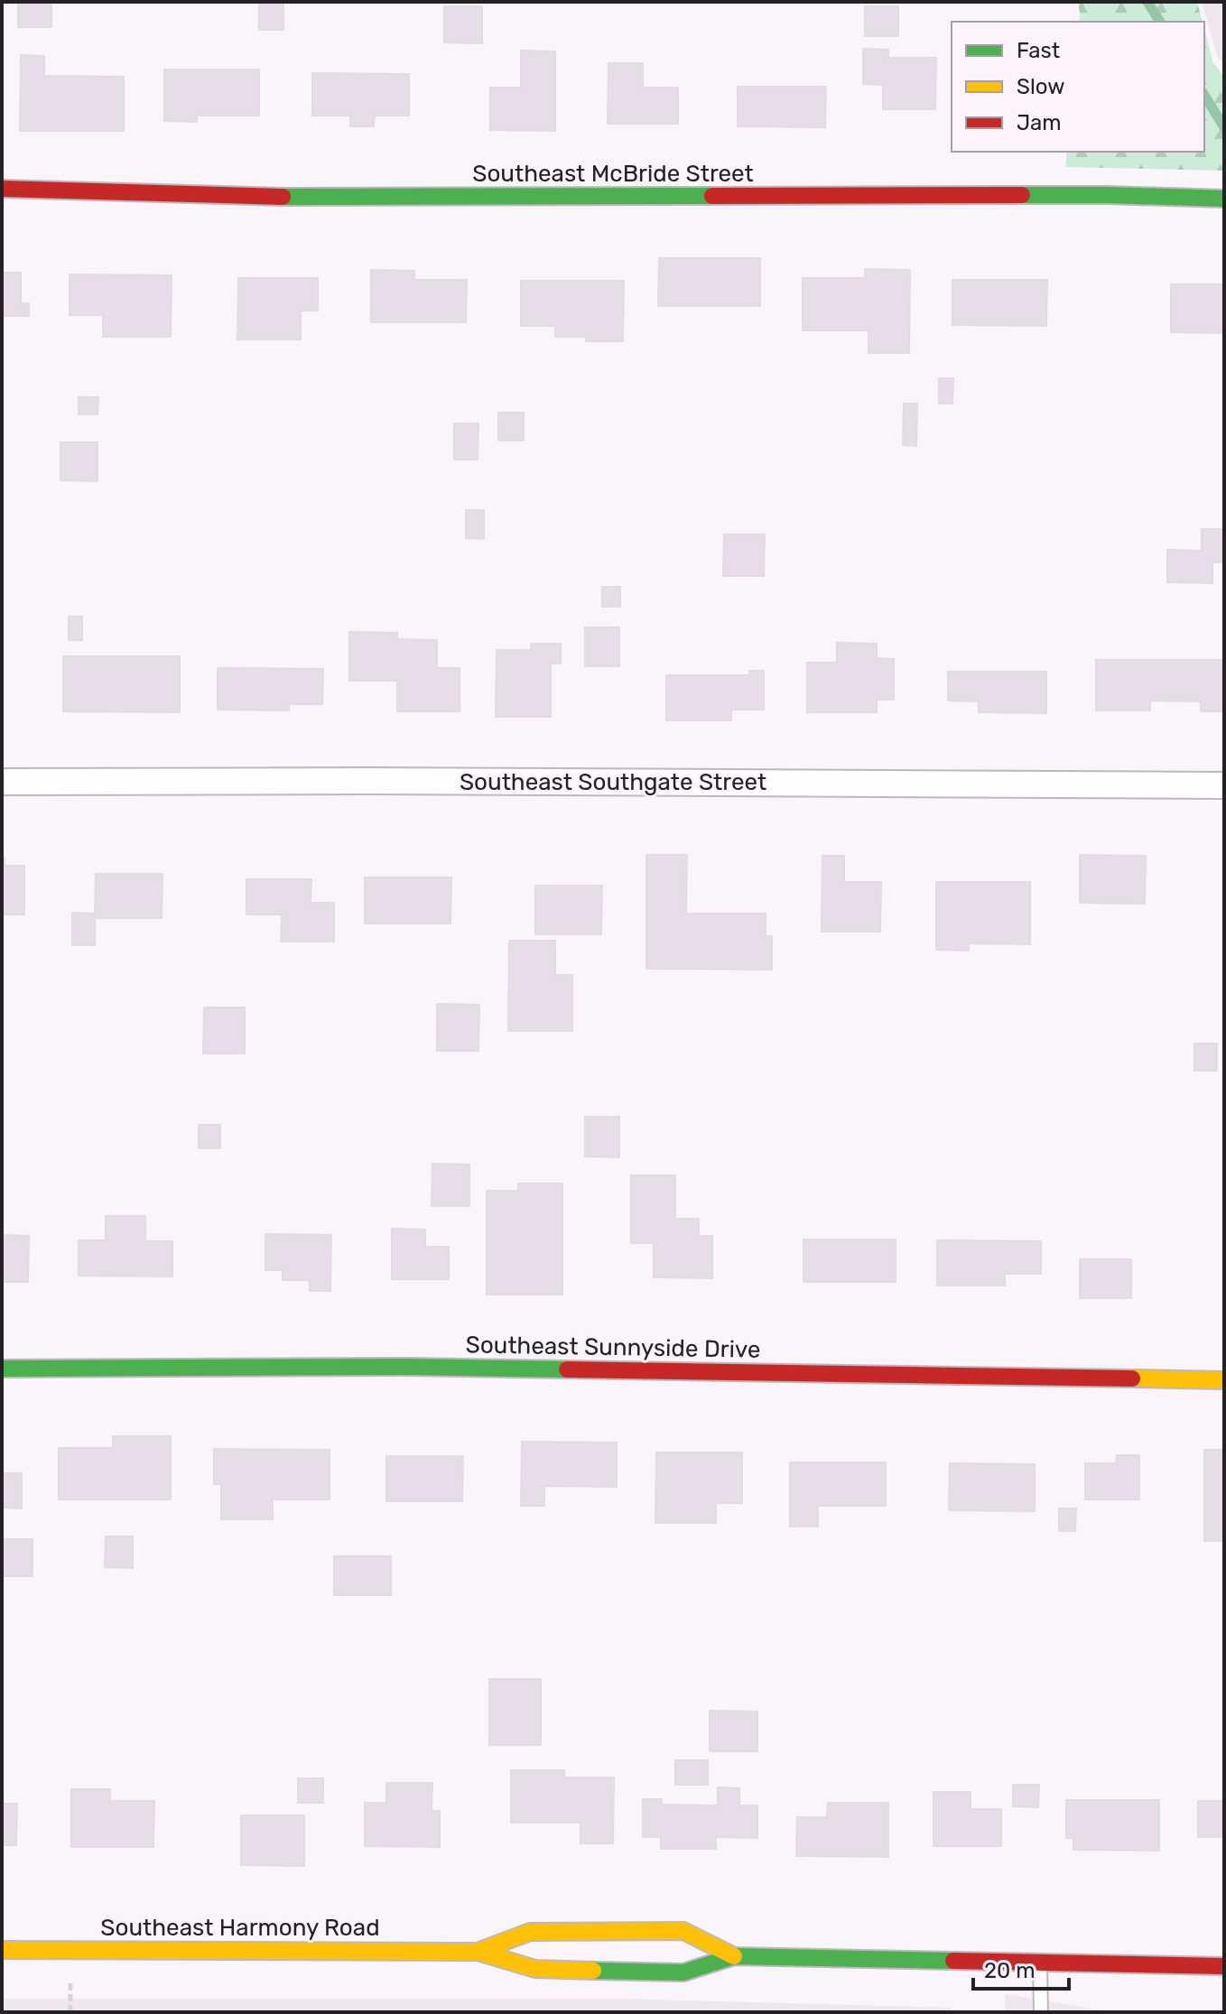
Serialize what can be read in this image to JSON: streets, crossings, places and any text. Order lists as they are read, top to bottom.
{
  "streets": {
    "street": [
      "Southeast McBride Street",
      "Southeast Southgate Street",
      "Southeast Sunnyside Drive",
      "Southeast Harmony Road"
    ]
  },
  "legend": ["Fast", "Slow", "Jam"],
  "scale_bar": "20 m"
}
